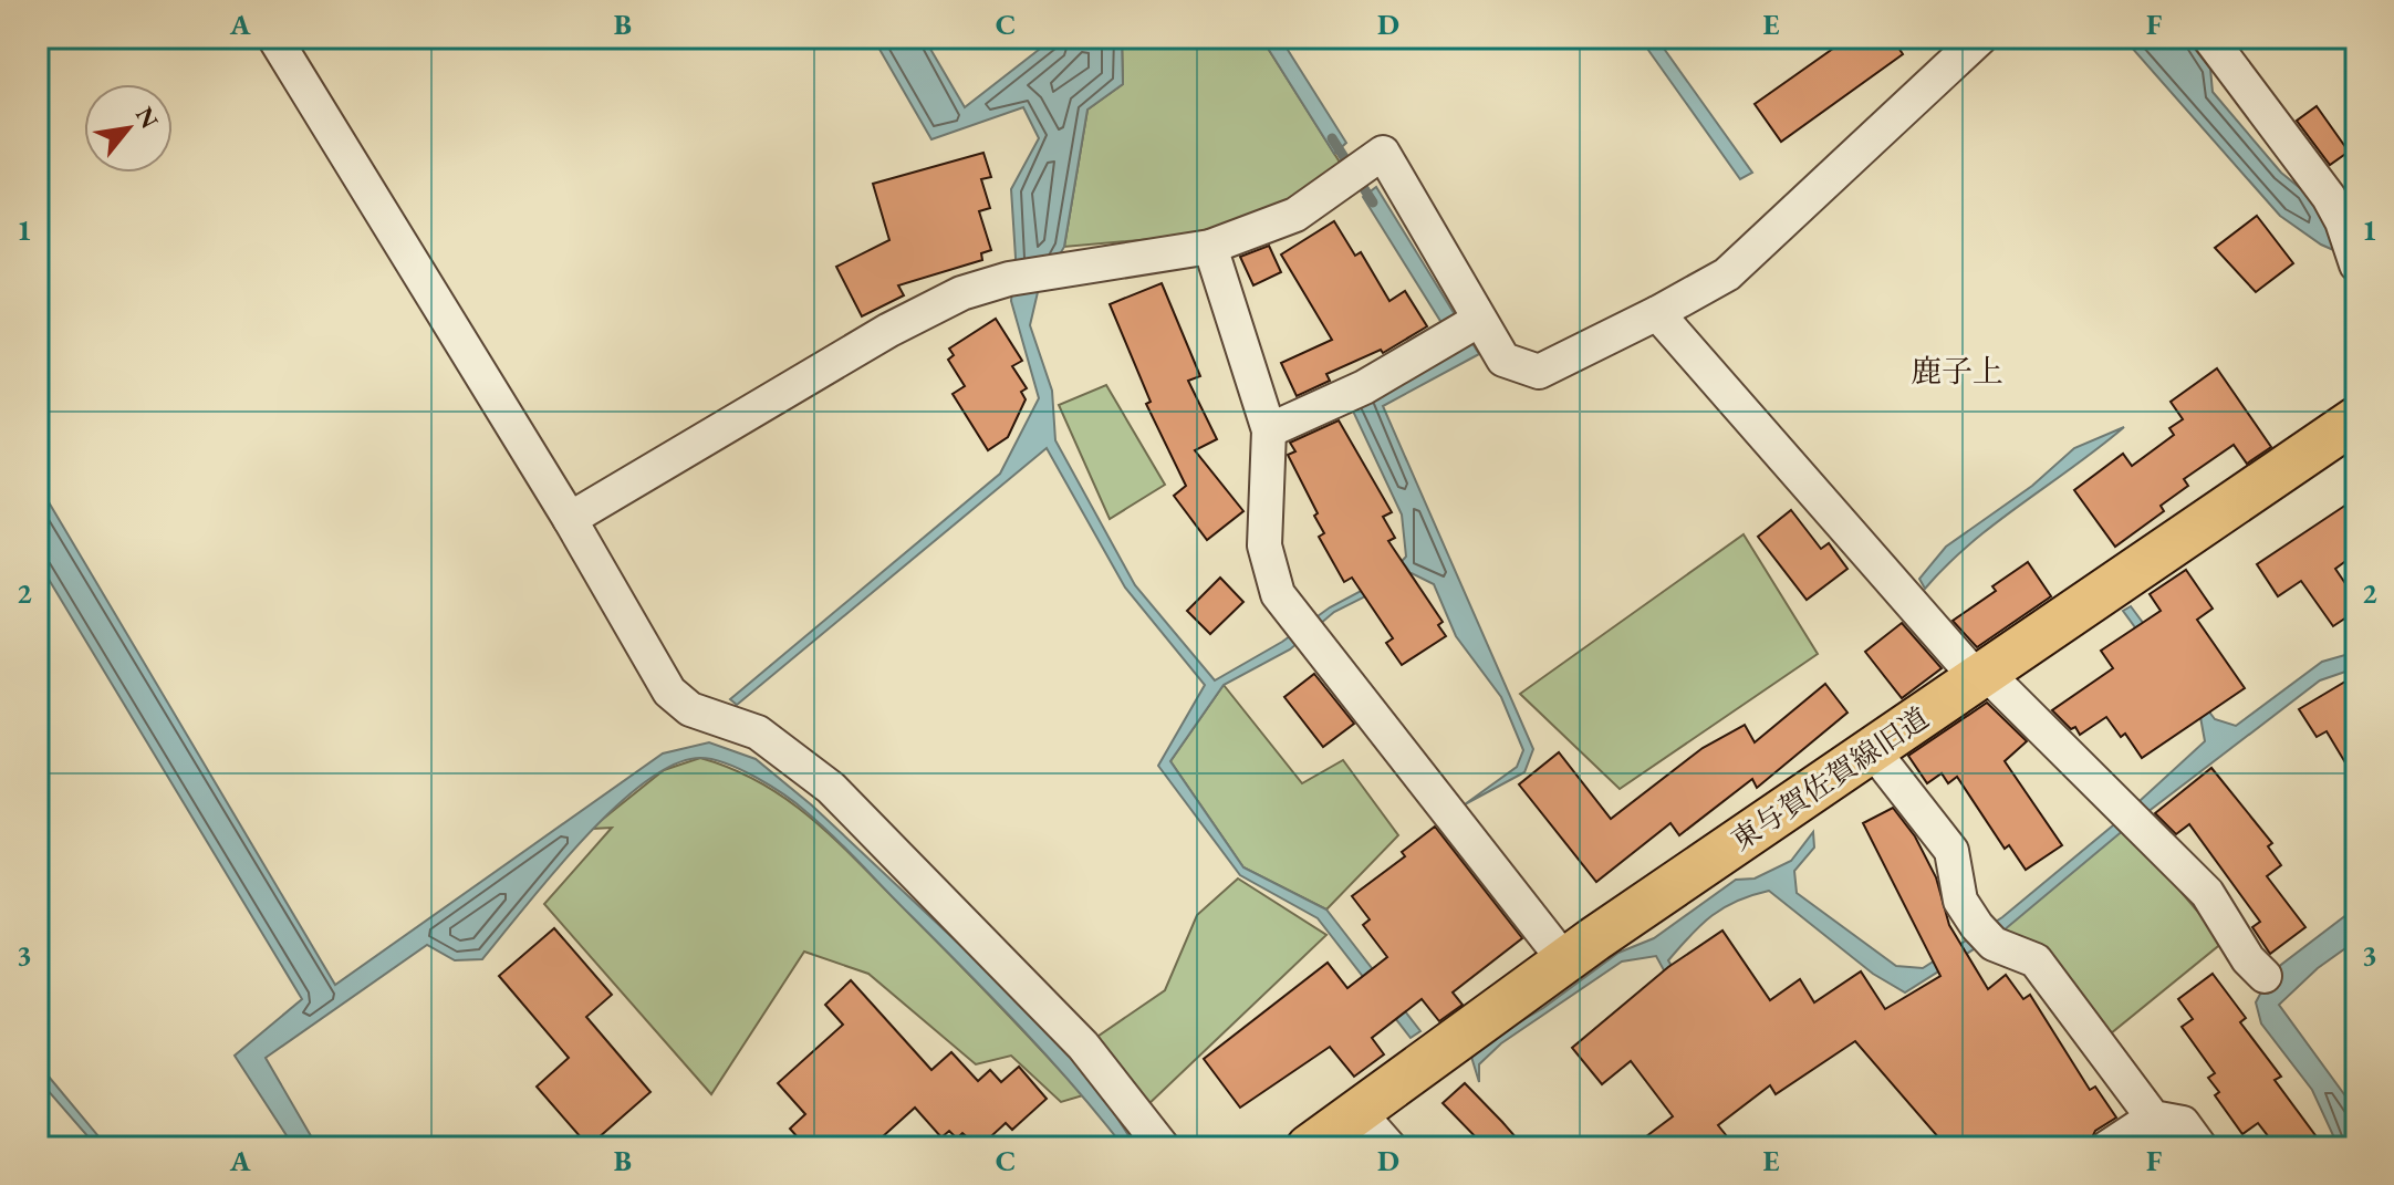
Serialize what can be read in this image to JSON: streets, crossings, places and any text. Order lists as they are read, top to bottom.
{
  "streets": {
    "main road": ["東与賀佐賀線旧道"]
  },
  "districts": ["鹿子上"],
  "north": "top right",
  "grid": {
    "columns": [
      "A",
      "B",
      "C",
      "D",
      "E",
      "F"
    ],
    "rows": ["1", "2", "3"]
  }
}
